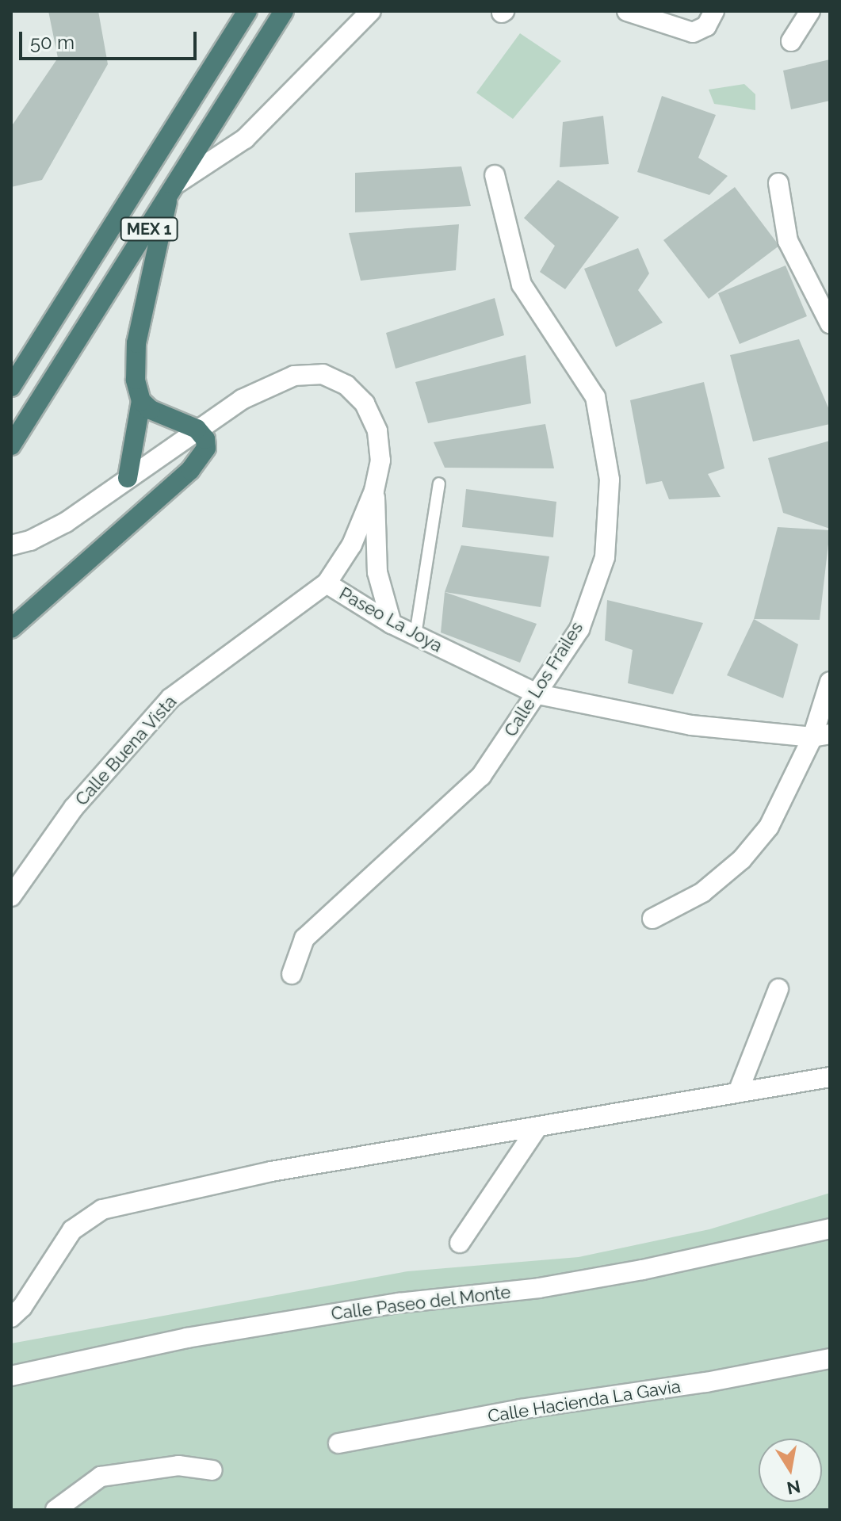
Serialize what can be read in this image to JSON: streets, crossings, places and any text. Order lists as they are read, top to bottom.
{
  "streets": {
    "highway": ["MEX 1"],
    "street": [
      "Paseo La Joya",
      "Calle Los Frailes",
      "Calle Buena Vista",
      "Calle Paseo del Monte",
      "Calle Hacienda La Gavia"
    ]
  },
  "crossings": [
    ["Paseo La Joya", "Calle Los Frailes"],
    ["Paseo La Joya", "Calle Buena Vista"]
  ],
  "scale_bar": "50 m",
  "north": "bottom"
}
